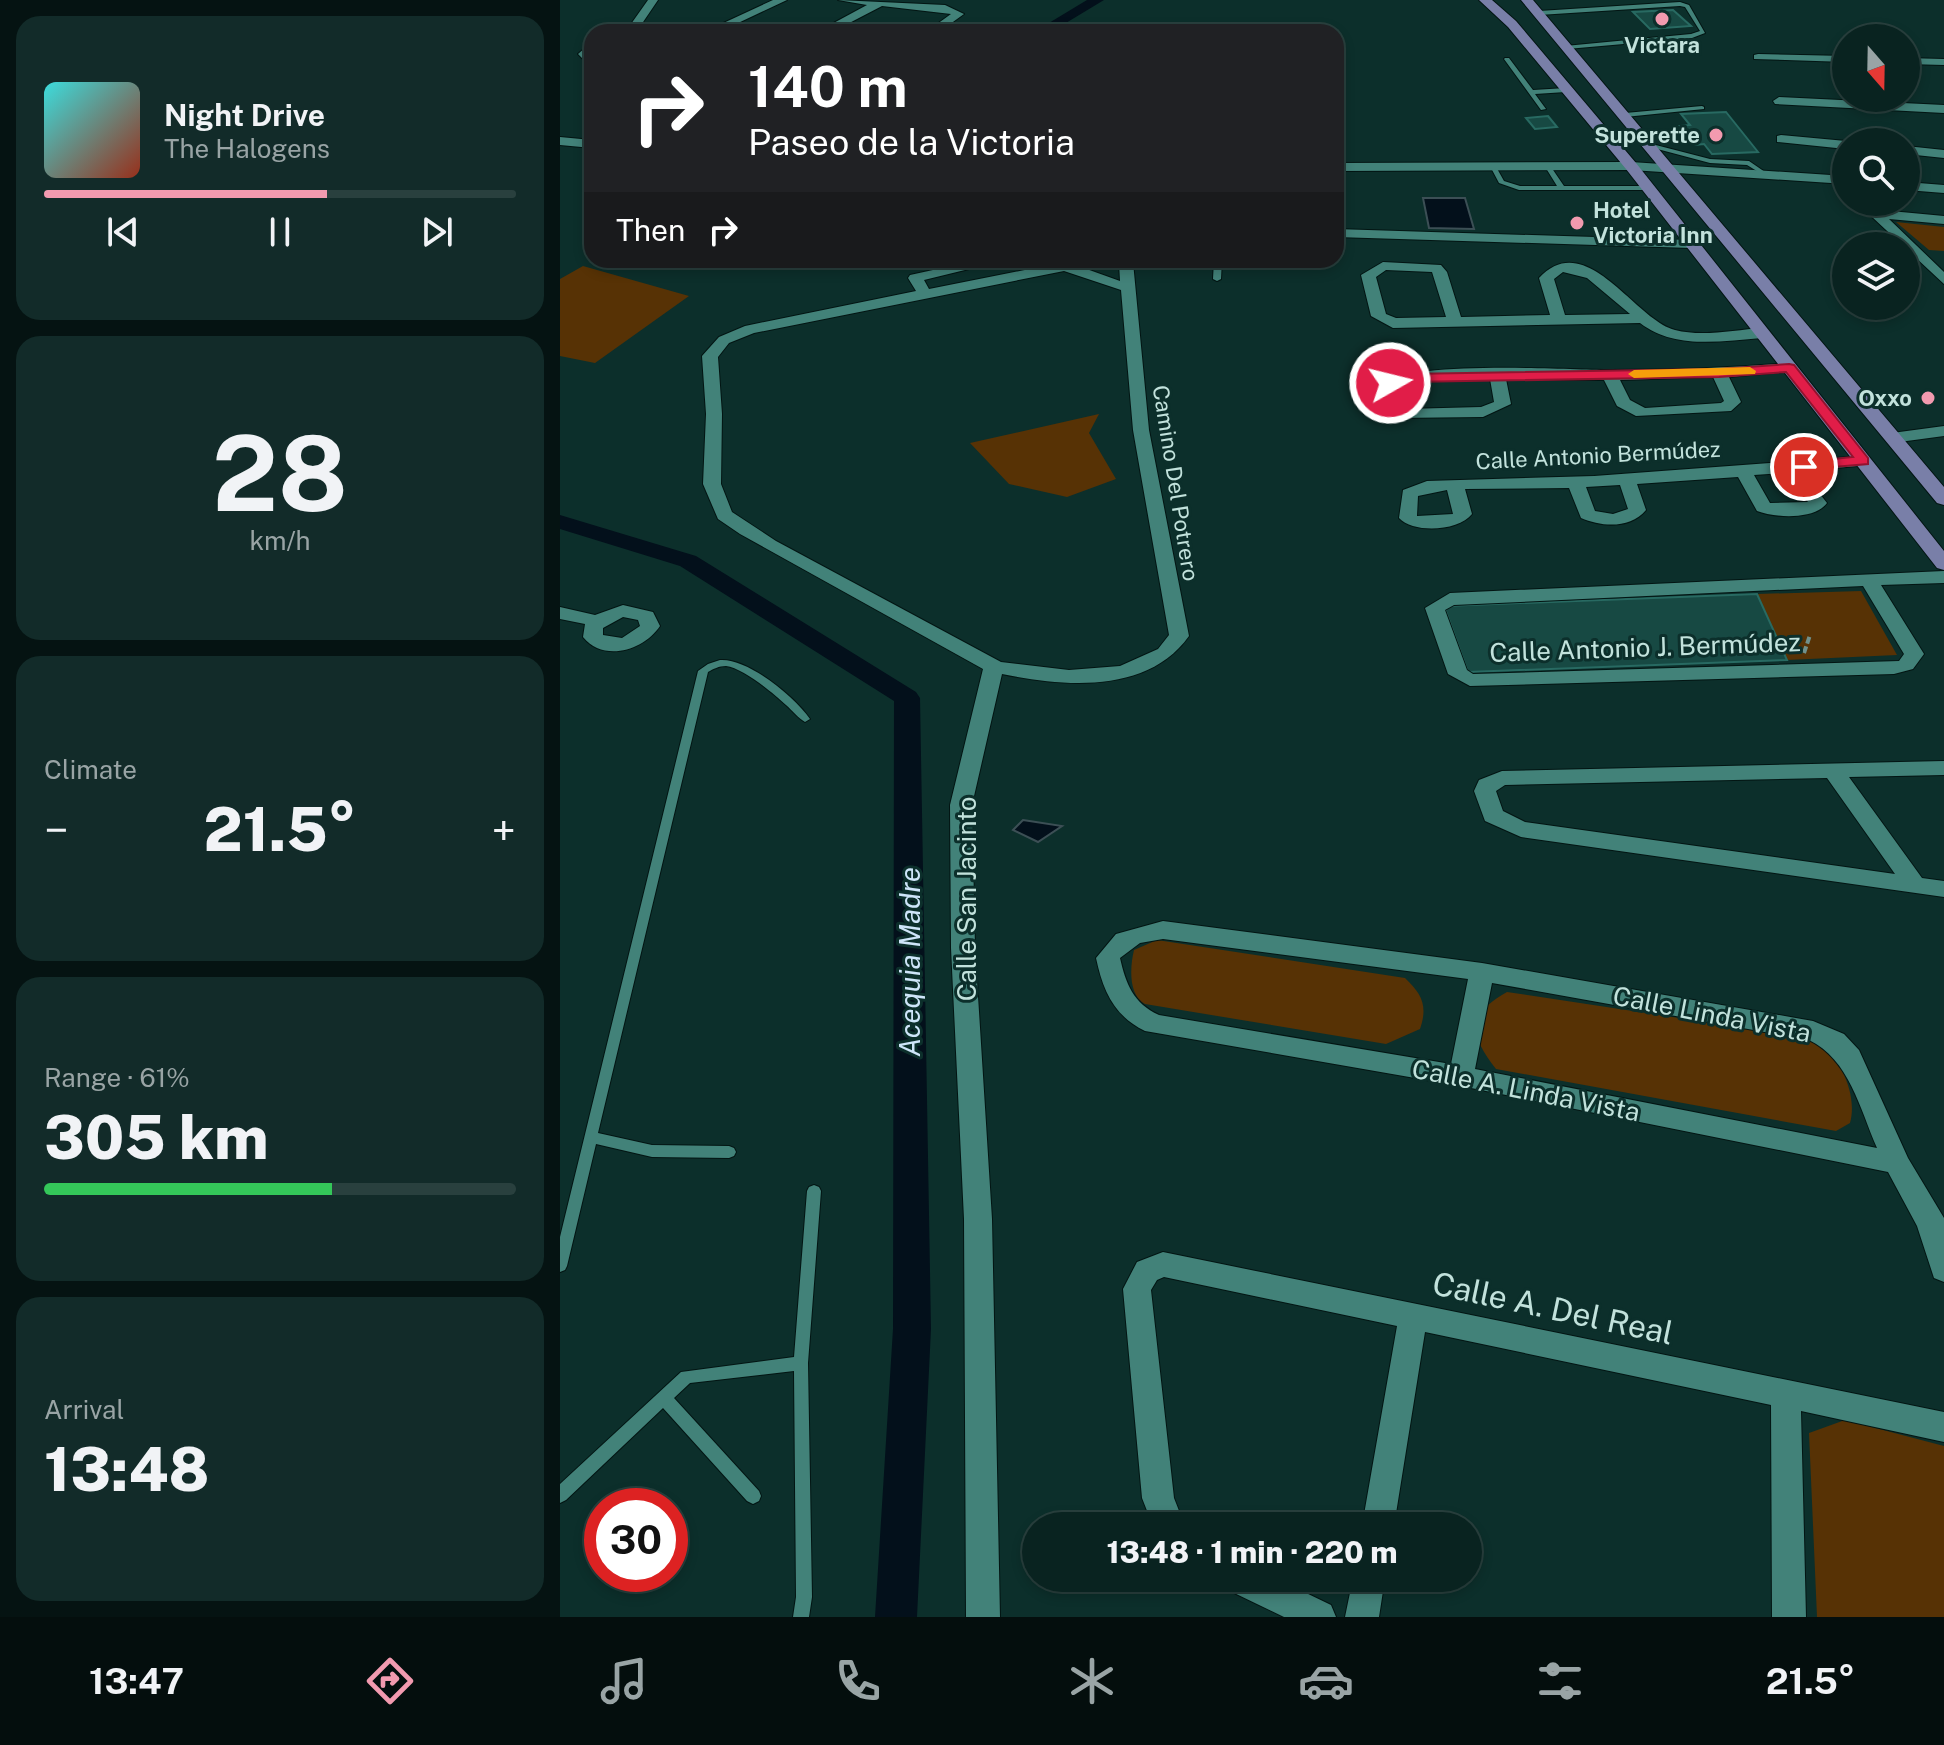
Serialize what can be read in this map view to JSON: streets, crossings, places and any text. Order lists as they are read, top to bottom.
{
  "streets": {
    "street": [
      "Calle Antonio Bermúdez",
      "Camino Del Potrero",
      "Calle Antonio J. Bermúdez",
      "Calle San Jacinto",
      "Calle Linda Vista",
      "Calle A. Linda Vista",
      "Calle A. Del Real"
    ]
  },
  "crossings": [
    ["Camino Del Potrero", "Calle San Jacinto"],
    ["Calle Linda Vista", "Calle A. Linda Vista"]
  ],
  "water": ["Acequia Madre"],
  "places": [
    "Victara",
    "Superette",
    "Hotel Victoria Inn",
    "Oxxo"
  ],
  "north": "bottom",
  "page": {
    "turn": ["140 m", "Paseo de la Victoria"],
    "song": ["Night Drive", "The Halogens"],
    "then": "Then",
    "tile": [
      ["28", "km/h"],
      "Climate",
      ["Range · 61%", "305 km"],
      ["Arrival", "13:48"]
    ],
    "heat": ["−", "21.5°", "+"],
    "limit": "30",
    "trip": "13:48 · 1 min · 220 m",
    "tabs": ["13:47", "21.5°"]
  }
}
